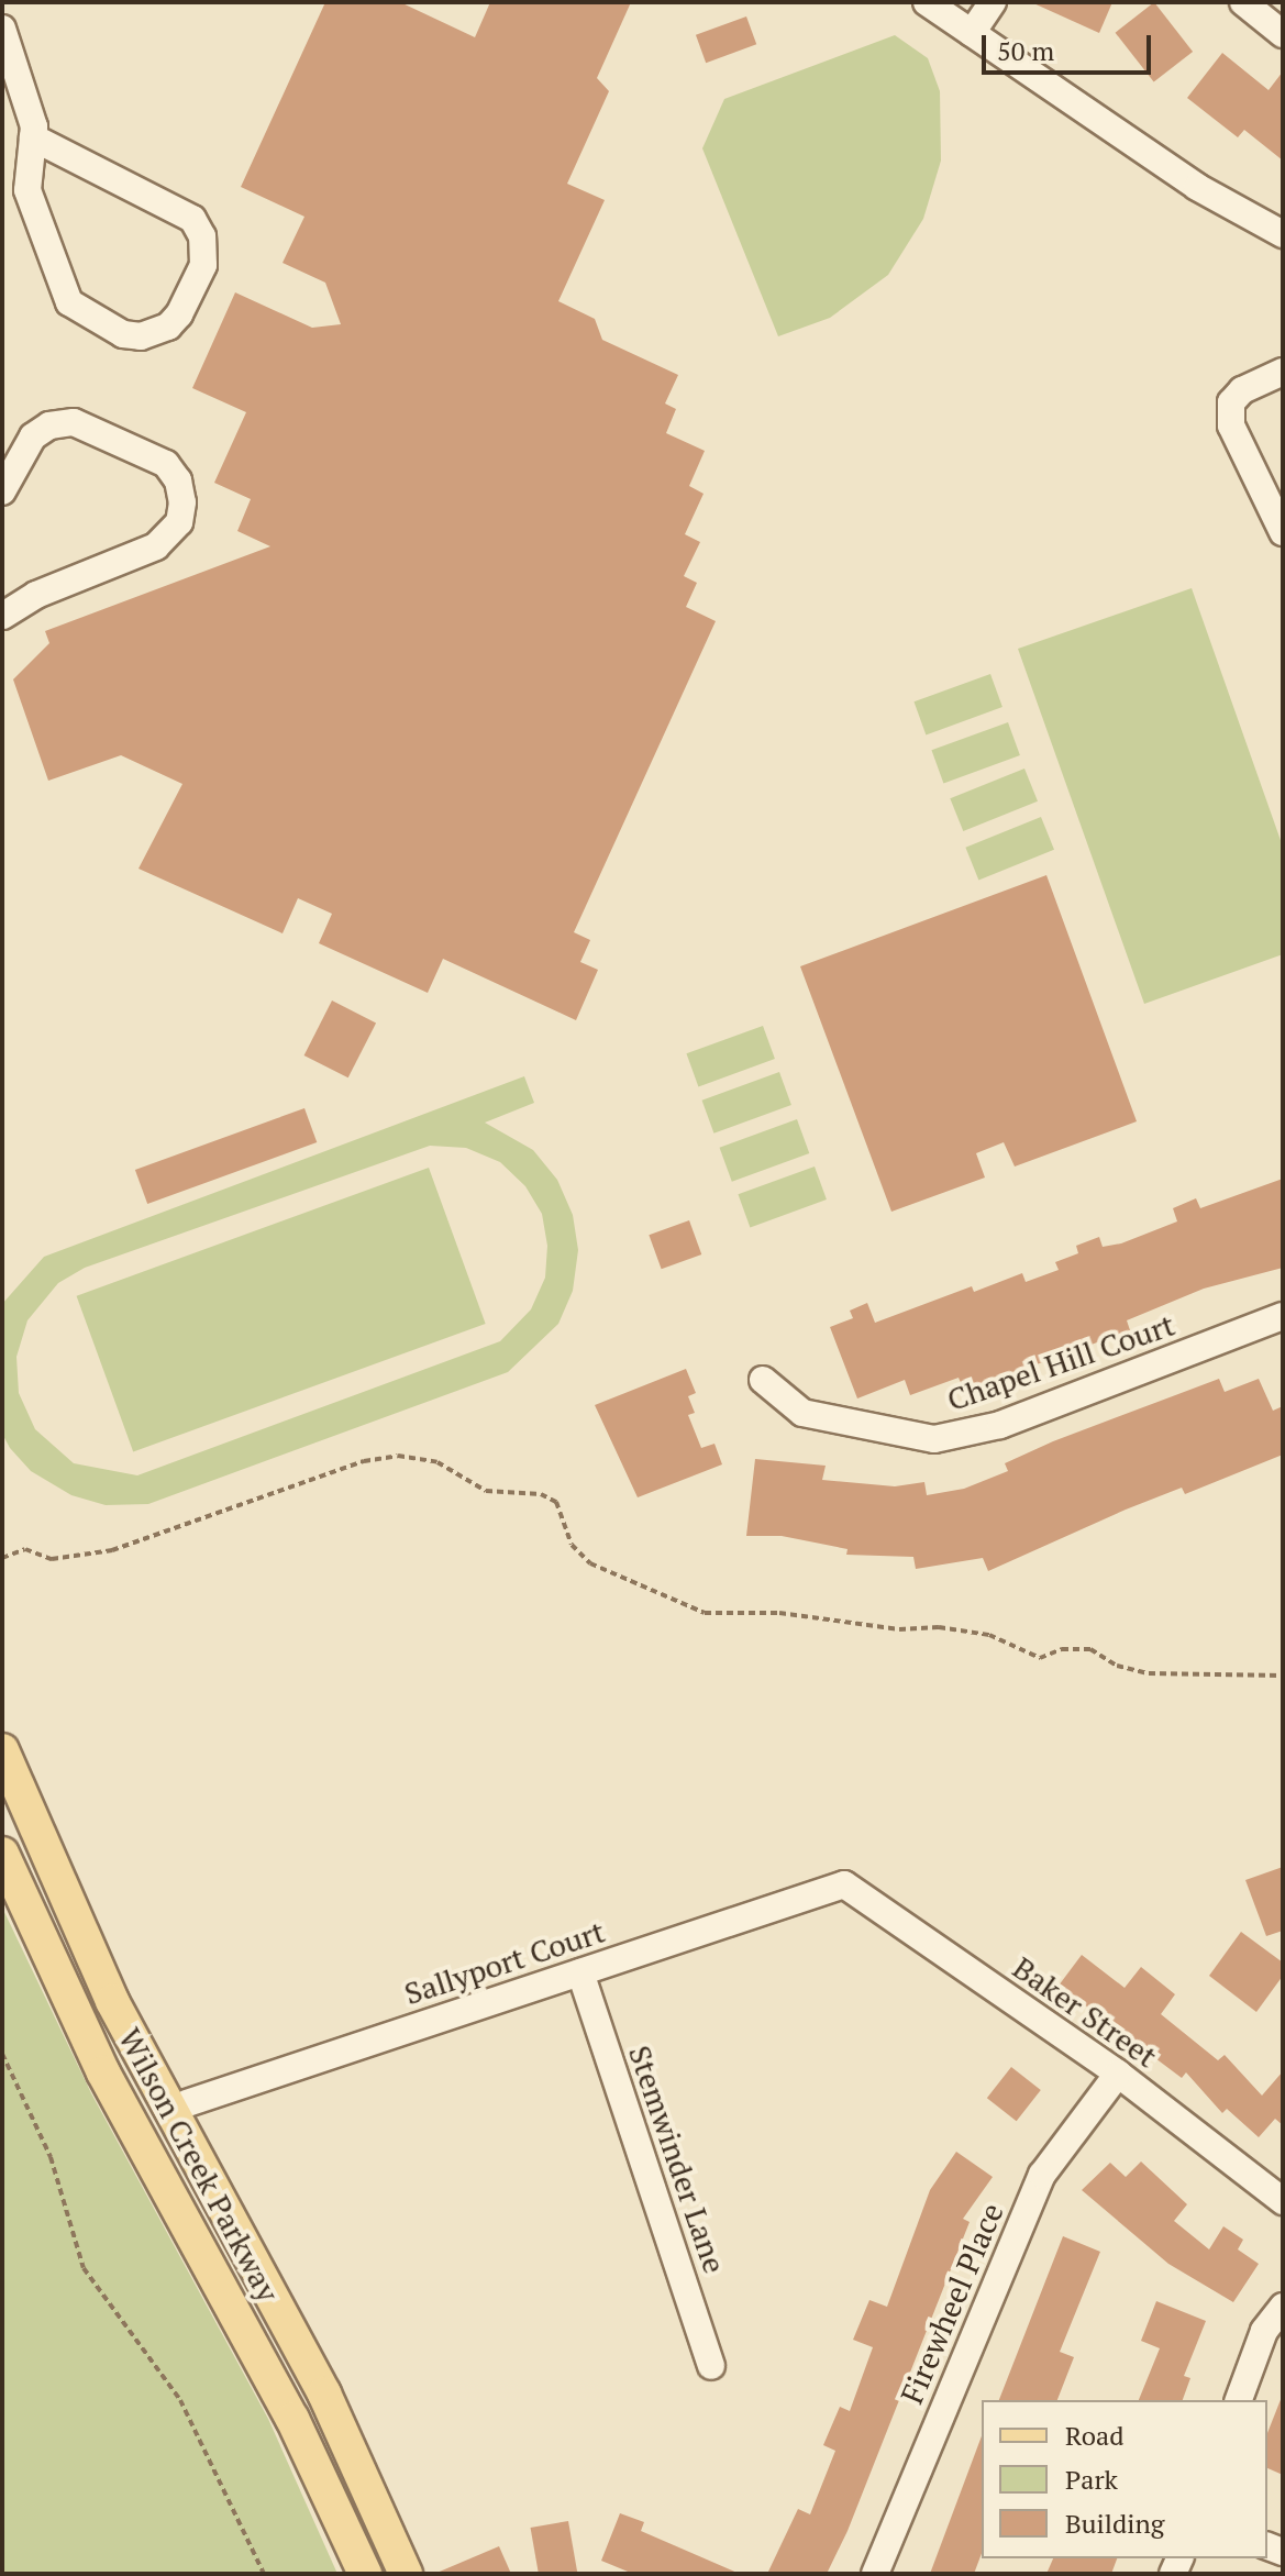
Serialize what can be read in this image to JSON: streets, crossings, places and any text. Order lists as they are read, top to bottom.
{
  "streets": {
    "main road": ["Wilson Creek Parkway"],
    "street": [
      "Chapel Hill Court",
      "Sallyport Court",
      "Baker Street",
      "Stemwinder Lane",
      "Firewheel Place"
    ]
  },
  "crossings": [
    ["Sallyport Court", "Baker Street"],
    ["Sallyport Court", "Stemwinder Lane"],
    ["Baker Street", "Firewheel Place"]
  ],
  "legend": ["Road", "Park", "Building"],
  "scale_bar": "50 m"
}
